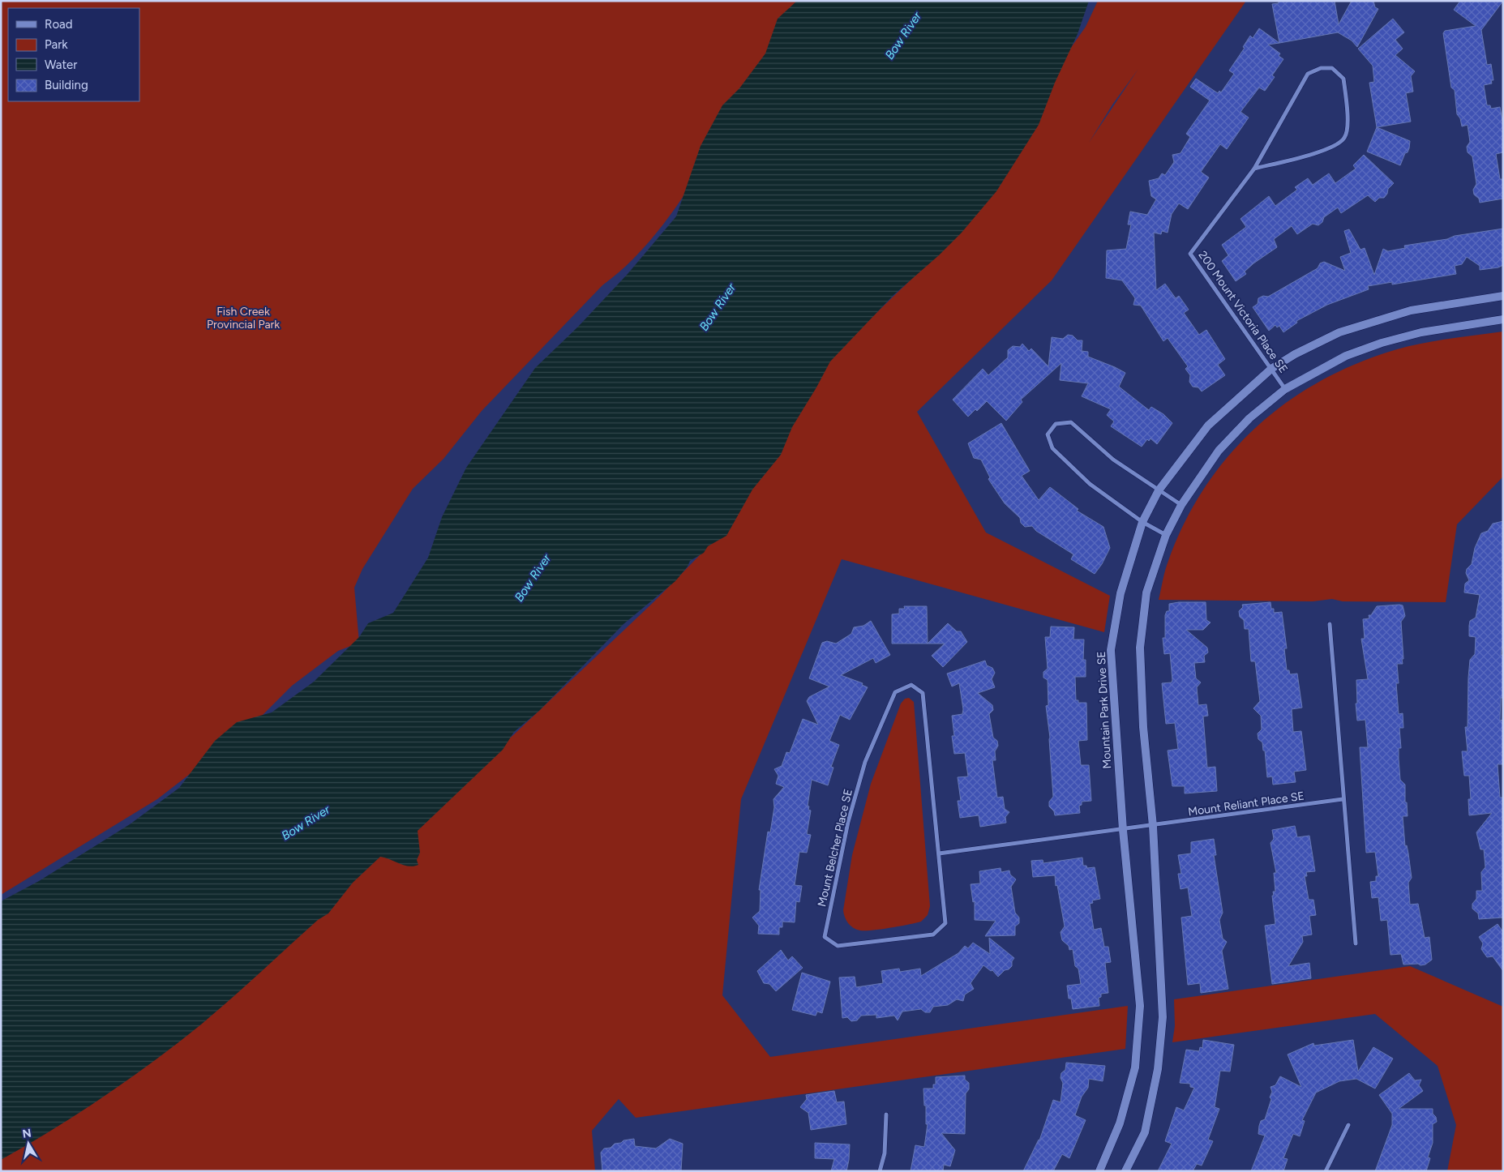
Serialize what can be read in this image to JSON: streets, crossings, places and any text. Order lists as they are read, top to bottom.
{
  "streets": {
    "street": [
      "200 Mount Victoria Place SE",
      "Mountain Park Drive SE",
      "Mount Reliant Place SE",
      "Mount Belcher Place SE"
    ]
  },
  "crossings": [
    ["200 Mount Victoria Place SE", "Mountain Park Drive SE"],
    ["Mountain Park Drive SE", "Mount Reliant Place SE"]
  ],
  "water": ["Bow River"],
  "parks": ["Fish Creek Provincial Park"],
  "legend": [
    "Road",
    "Park",
    "Water",
    "Building"
  ],
  "north": "top"
}
